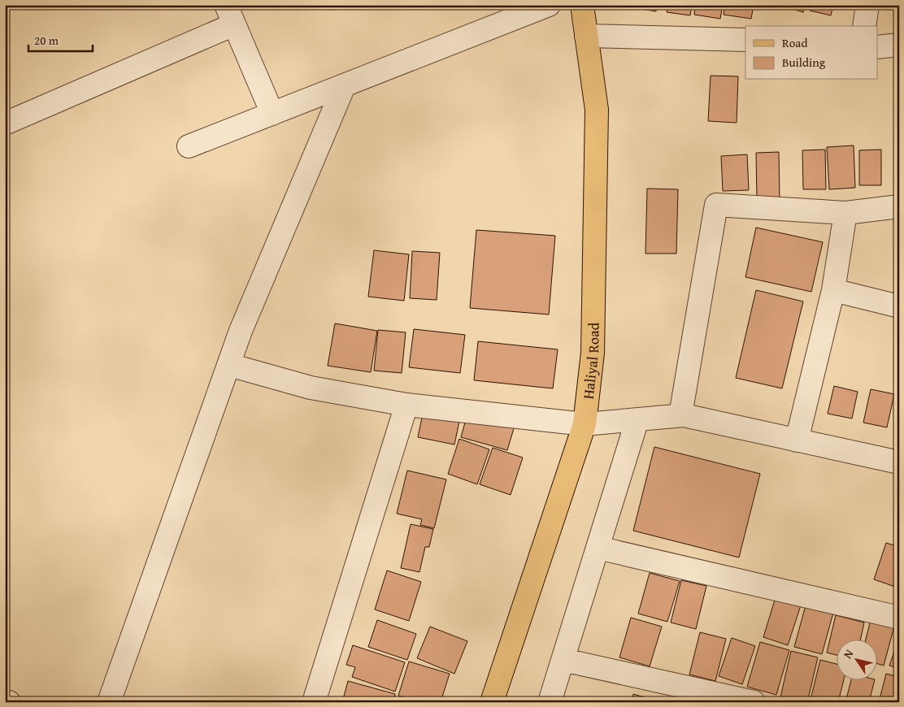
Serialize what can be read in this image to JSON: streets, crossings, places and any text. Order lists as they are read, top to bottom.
{
  "streets": {
    "main road": ["Haliyal Road"]
  },
  "legend": ["Road", "Building"],
  "scale_bar": "20 m",
  "north": "top left"
}
